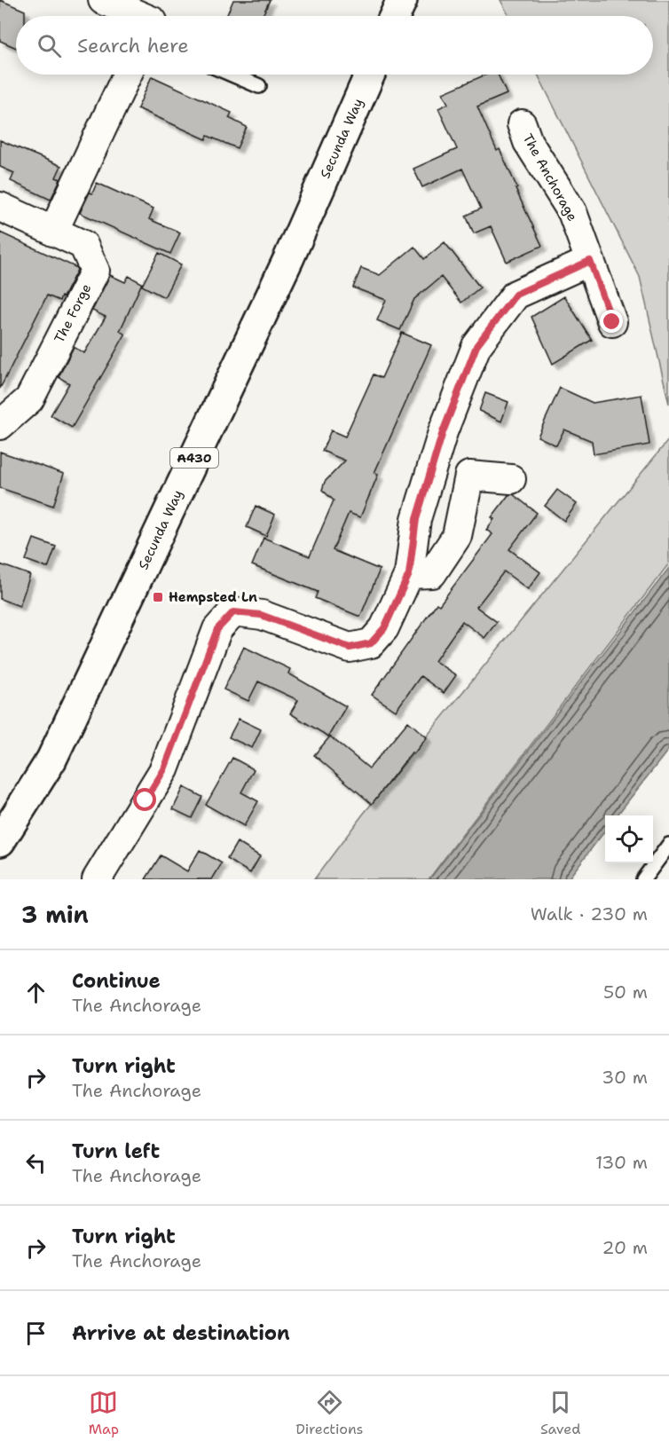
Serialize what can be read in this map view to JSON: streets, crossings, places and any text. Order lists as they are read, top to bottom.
{
  "streets": {
    "main road": ["Secunda Way", "A430"],
    "street": ["The Anchorage", "The Forge"]
  },
  "places": {
    "transit": ["Hempsted Ln"]
  },
  "page": {
    "search": "Search here",
    "heading": ["3 min", "Walk · 230 m"],
    "list": [
      ["Continue", "The Anchorage", "50 m"],
      ["Turn right", "The Anchorage", "30 m"],
      ["Turn left", "The Anchorage", "130 m"],
      ["Turn right", "The Anchorage", "20 m"],
      "Arrive at destination"
    ],
    "nav": ["Map", "Directions", "Saved"]
  }
}
